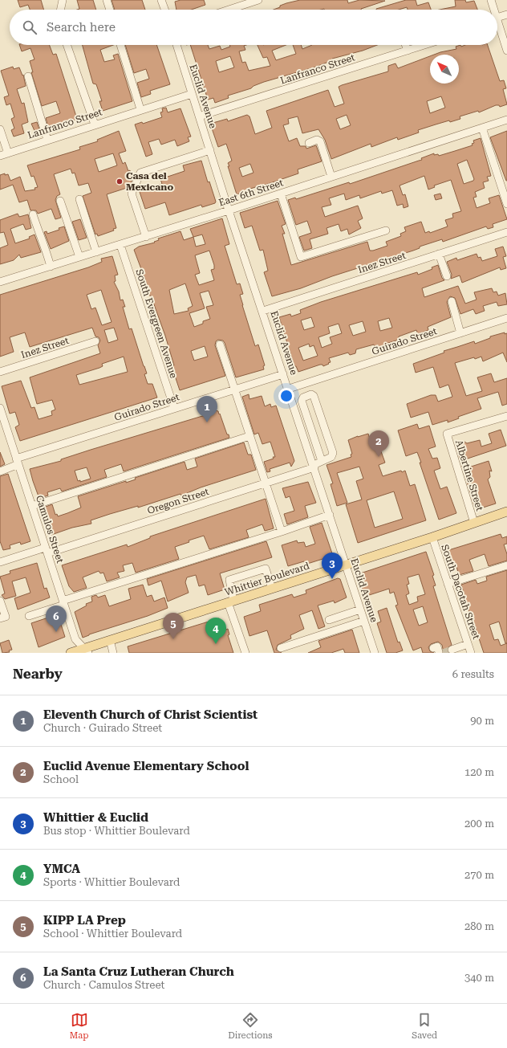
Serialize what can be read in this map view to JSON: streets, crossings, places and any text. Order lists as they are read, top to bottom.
{
  "streets": {
    "main road": ["Whittier Boulevard"],
    "street": [
      "Lanfranco Street",
      "Euclid Avenue",
      "East 6th Street",
      "Inez Street",
      "South Evergreen Avenue",
      "Guirado Street",
      "Albertine Street",
      "Oregon Street",
      "Camulos Street",
      "South Dacotah Street"
    ]
  },
  "crossings": [
    ["Lanfranco Street", "Euclid Avenue"],
    ["Euclid Avenue", "East 6th Street"],
    ["Euclid Avenue", "Inez Street"],
    ["Euclid Avenue", "Guirado Street"],
    ["Euclid Avenue", "Oregon Street"],
    ["Euclid Avenue", "Whittier Boulevard"],
    ["East 6th Street", "South Evergreen Avenue"],
    ["South Evergreen Avenue", "Guirado Street"],
    ["Guirado Street", "Camulos Street"],
    ["Albertine Street", "Whittier Boulevard"],
    ["Oregon Street", "Camulos Street"],
    ["Camulos Street", "Whittier Boulevard"],
    ["Whittier Boulevard", "South Dacotah Street"]
  ],
  "places": ["Casa del Mexicano"],
  "north": "top left",
  "page": {
    "search": "Search here",
    "pins": [
      "1",
      "2",
      "3",
      "6",
      "5",
      "4"
    ],
    "heading": ["Nearby", "6 results"],
    "list": [
      {
        "mark": "1",
        "name": "Eleventh Church of Christ Scientist",
        "note": "Church · Guirado Street",
        "value": "90 m"
      },
      {
        "mark": "2",
        "name": "Euclid Avenue Elementary School",
        "note": "School",
        "value": "120 m"
      },
      {
        "mark": "3",
        "name": "Whittier & Euclid",
        "note": "Bus stop · Whittier Boulevard",
        "value": "200 m"
      },
      {
        "mark": "4",
        "name": "YMCA",
        "note": "Sports · Whittier Boulevard",
        "value": "270 m"
      },
      {
        "mark": "5",
        "name": "KIPP LA Prep",
        "note": "School · Whittier Boulevard",
        "value": "280 m"
      },
      {
        "mark": "6",
        "name": "La Santa Cruz Lutheran Church",
        "note": "Church · Camulos Street",
        "value": "340 m"
      }
    ],
    "nav": ["Map", "Directions", "Saved"]
  }
}
